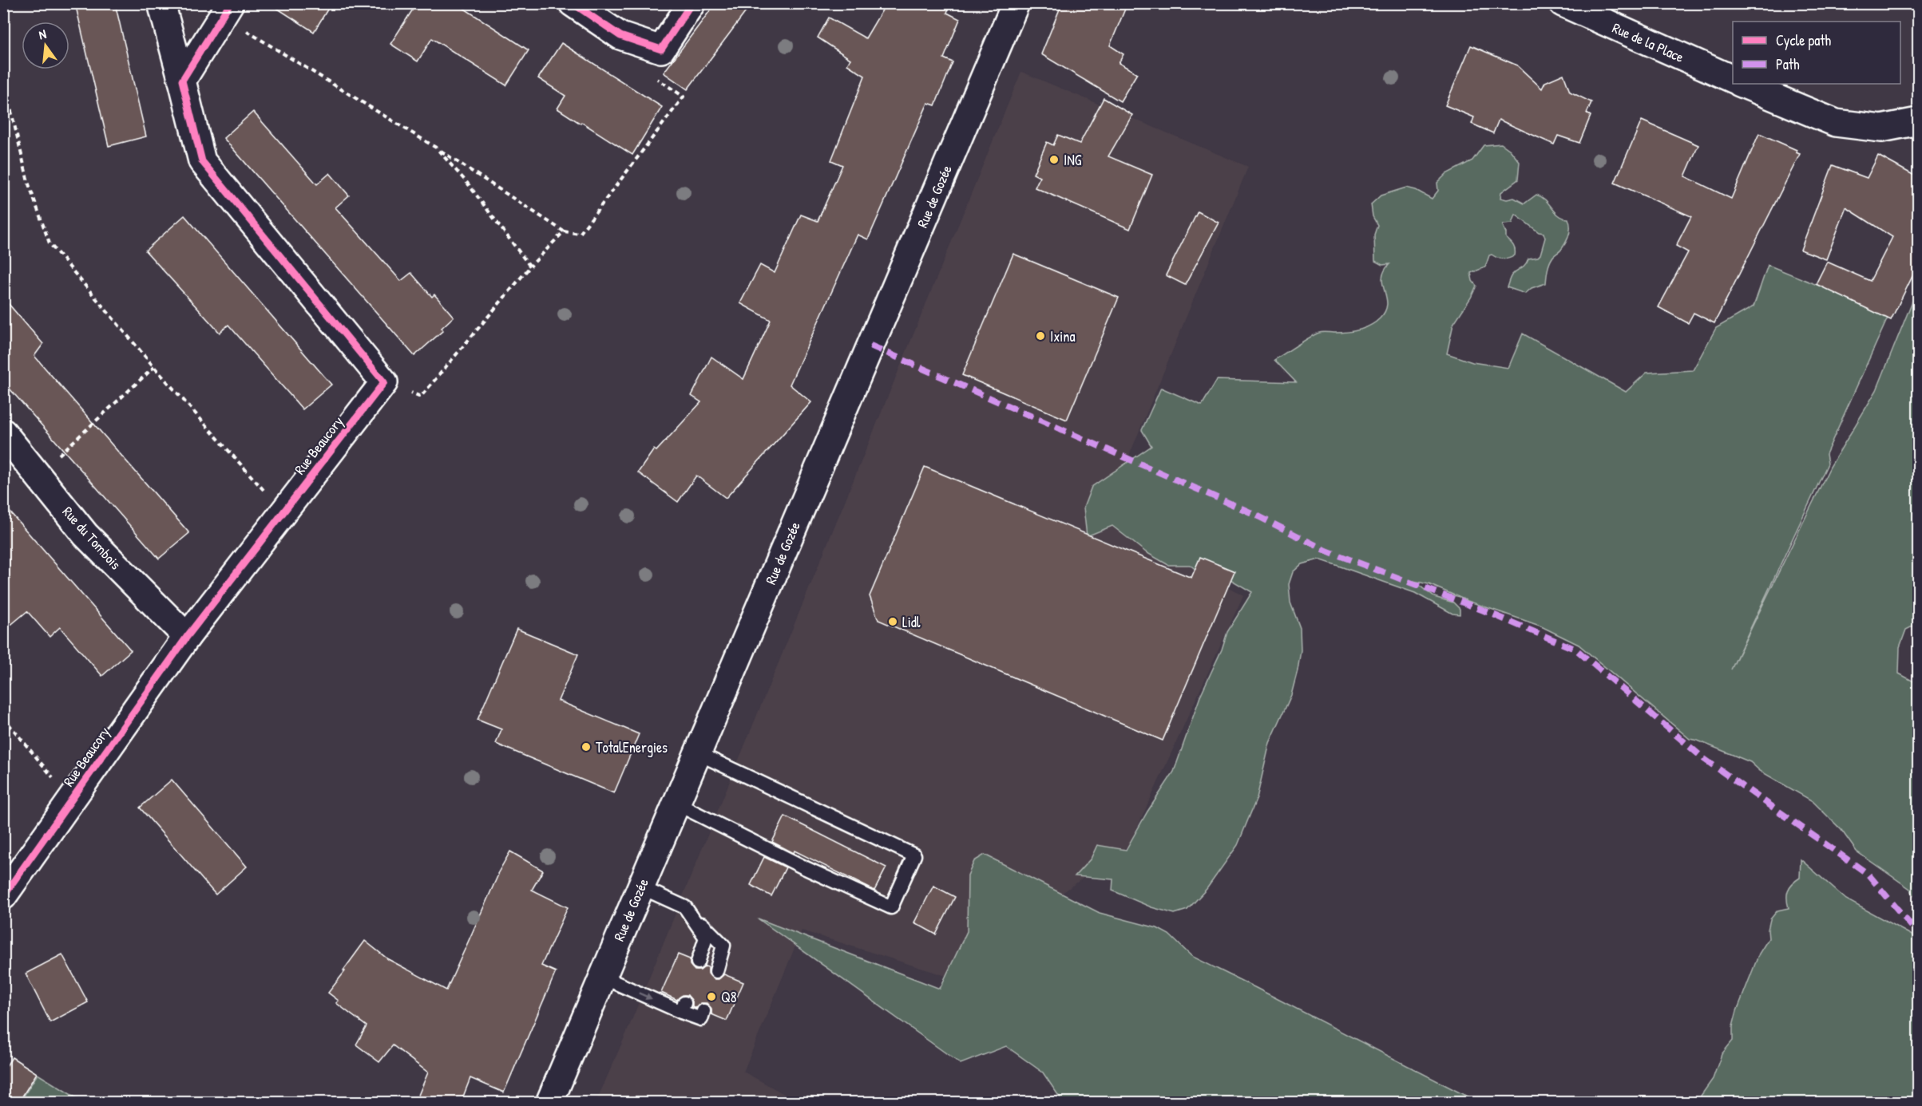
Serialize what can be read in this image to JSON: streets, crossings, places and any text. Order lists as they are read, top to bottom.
{
  "streets": {
    "street": [
      "Rue de la Place",
      "Rue de Gozée",
      "Rue Beaucory",
      "Rue du Tombois"
    ]
  },
  "crossings": [
    ["Rue Beaucory", "Rue du Tombois"]
  ],
  "places": [
    "ING",
    "Ixina",
    "Lidl",
    "TotalEnergies",
    "Q8"
  ],
  "legend": ["Cycle path", "Path"],
  "north": "top"
}
